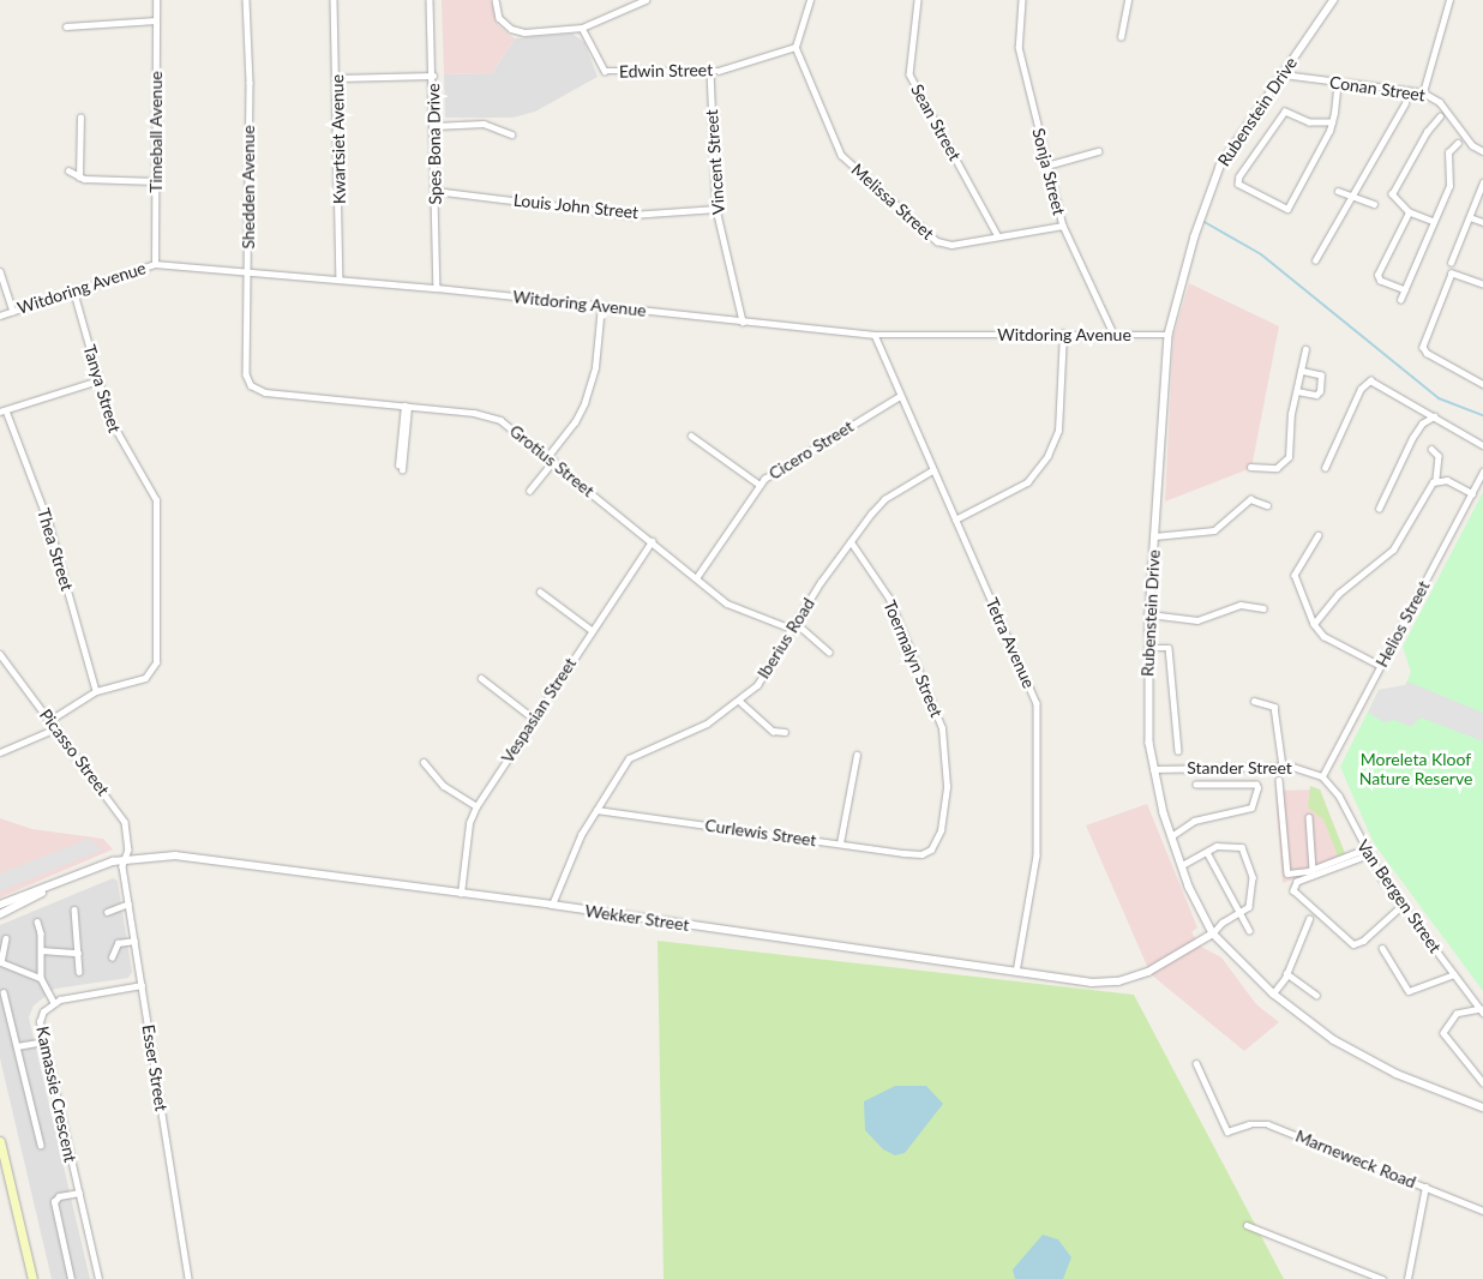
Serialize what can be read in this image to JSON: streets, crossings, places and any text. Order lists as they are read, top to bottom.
{
  "streets": {
    "street": [
      "Edwin Street",
      "Conan Street",
      "Rubenstein Drive",
      "Sean Street",
      "Timeball Avenue",
      "Kwartsiet Avenue",
      "Spes Bona Drive",
      "Vincent Street",
      "Sonja Street",
      "Shedden Avenue",
      "Melissa Street",
      "Louis John Street",
      "Witdoring Avenue",
      "Tanya Street",
      "Cicero Street",
      "Grotius Street",
      "Thea Street",
      "Helios Street",
      "Iberius Road",
      "Tetra Avenue",
      "Toermalyn Street",
      "Vespasian Street",
      "Picasso Street",
      "Stander Street",
      "Curlewis Street",
      "Van Bergen Street",
      "Wekker Street",
      "Esser Street",
      "Kamassie Crescent",
      "Marneweck Road"
    ]
  },
  "crossings": [
    ["Edwin Street", "Vincent Street"],
    ["Edwin Street", "Melissa Street"],
    ["Conan Street", "Rubenstein Drive"],
    ["Rubenstein Drive", "Witdoring Avenue"],
    ["Rubenstein Drive", "Stander Street"],
    ["Rubenstein Drive", "Wekker Street"],
    ["Sean Street", "Melissa Street"],
    ["Timeball Avenue", "Witdoring Avenue"],
    ["Kwartsiet Avenue", "Witdoring Avenue"],
    ["Spes Bona Drive", "Louis John Street"],
    ["Spes Bona Drive", "Witdoring Avenue"],
    ["Vincent Street", "Louis John Street"],
    ["Vincent Street", "Witdoring Avenue"],
    ["Sonja Street", "Melissa Street"],
    ["Sonja Street", "Witdoring Avenue"],
    ["Shedden Avenue", "Witdoring Avenue"],
    ["Shedden Avenue", "Grotius Street"],
    ["Witdoring Avenue", "Tanya Street"],
    ["Witdoring Avenue", "Tetra Avenue"],
    ["Tanya Street", "Thea Street"],
    ["Cicero Street", "Grotius Street"],
    ["Cicero Street", "Tetra Avenue"],
    ["Grotius Street", "Iberius Road"],
    ["Grotius Street", "Vespasian Street"],
    ["Helios Street", "Stander Street"],
    ["Helios Street", "Van Bergen Street"],
    ["Iberius Road", "Tetra Avenue"],
    ["Iberius Road", "Toermalyn Street"],
    ["Iberius Road", "Curlewis Street"],
    ["Iberius Road", "Wekker Street"],
    ["Tetra Avenue", "Wekker Street"],
    ["Toermalyn Street", "Curlewis Street"],
    ["Vespasian Street", "Wekker Street"],
    ["Picasso Street", "Wekker Street"],
    ["Picasso Street", "Esser Street"],
    ["Stander Street", "Van Bergen Street"],
    ["Wekker Street", "Esser Street"],
    ["Esser Street", "Kamassie Crescent"]
  ],
  "parks": ["Moreleta Kloof Nature Reserve"]
}
